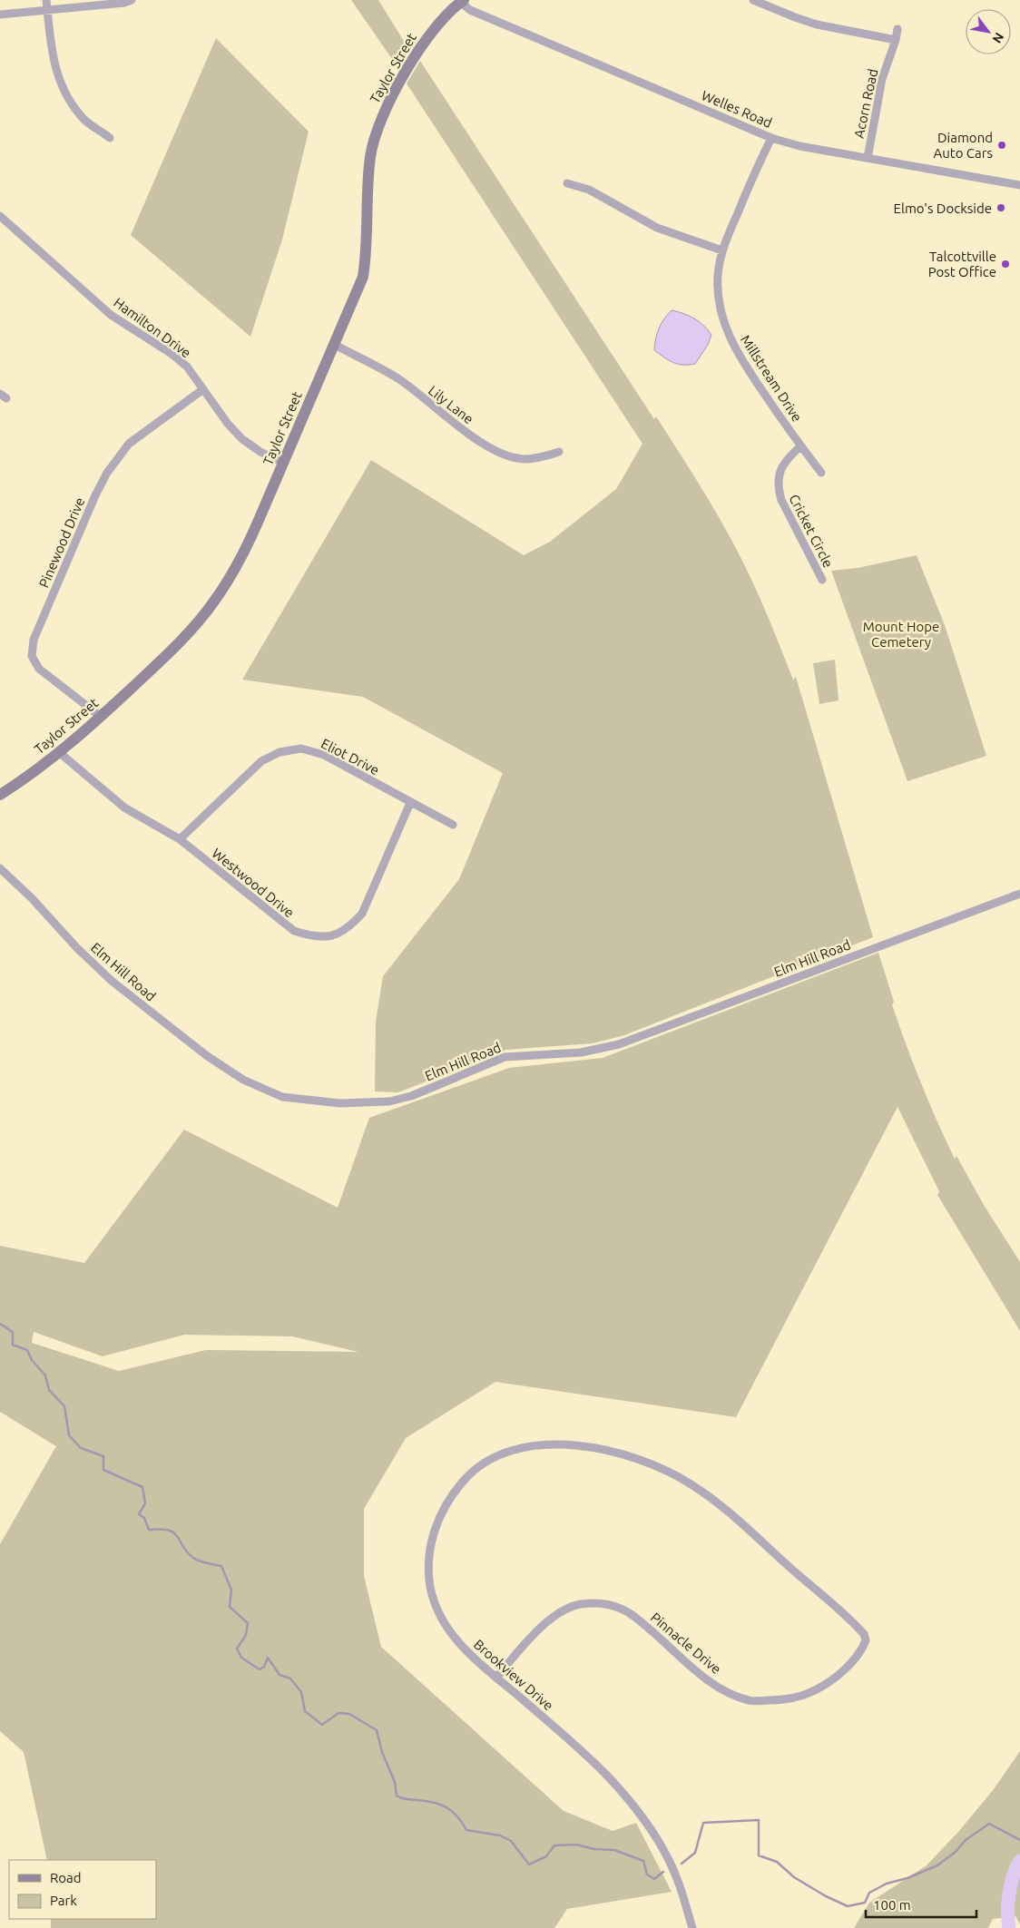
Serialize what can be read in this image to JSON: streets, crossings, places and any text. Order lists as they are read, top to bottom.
{
  "streets": {
    "street": [
      "Taylor Street",
      "Acorn Road",
      "Welles Road",
      "Hamilton Drive",
      "Millstream Drive",
      "Lily Lane",
      "Cricket Circle",
      "Pinewood Drive",
      "Eliot Drive",
      "Westwood Drive",
      "Elm Hill Road",
      "Pinnacle Drive",
      "Brookview Drive"
    ]
  },
  "crossings": [
    ["Taylor Street", "Welles Road"],
    ["Taylor Street", "Hamilton Drive"],
    ["Taylor Street", "Lily Lane"],
    ["Taylor Street", "Pinewood Drive"],
    ["Taylor Street", "Westwood Drive"],
    ["Acorn Road", "Welles Road"],
    ["Welles Road", "Millstream Drive"],
    ["Hamilton Drive", "Pinewood Drive"],
    ["Millstream Drive", "Cricket Circle"],
    ["Eliot Drive", "Westwood Drive"],
    ["Pinnacle Drive", "Brookview Drive"]
  ],
  "parks": ["Mount Hope Cemetery"],
  "places": ["Diamond Auto Cars", "Elmo's Dockside", "Talcottville Post Office"],
  "legend": ["Road", "Park"],
  "scale_bar": "100 m",
  "north": "bottom right"
}
